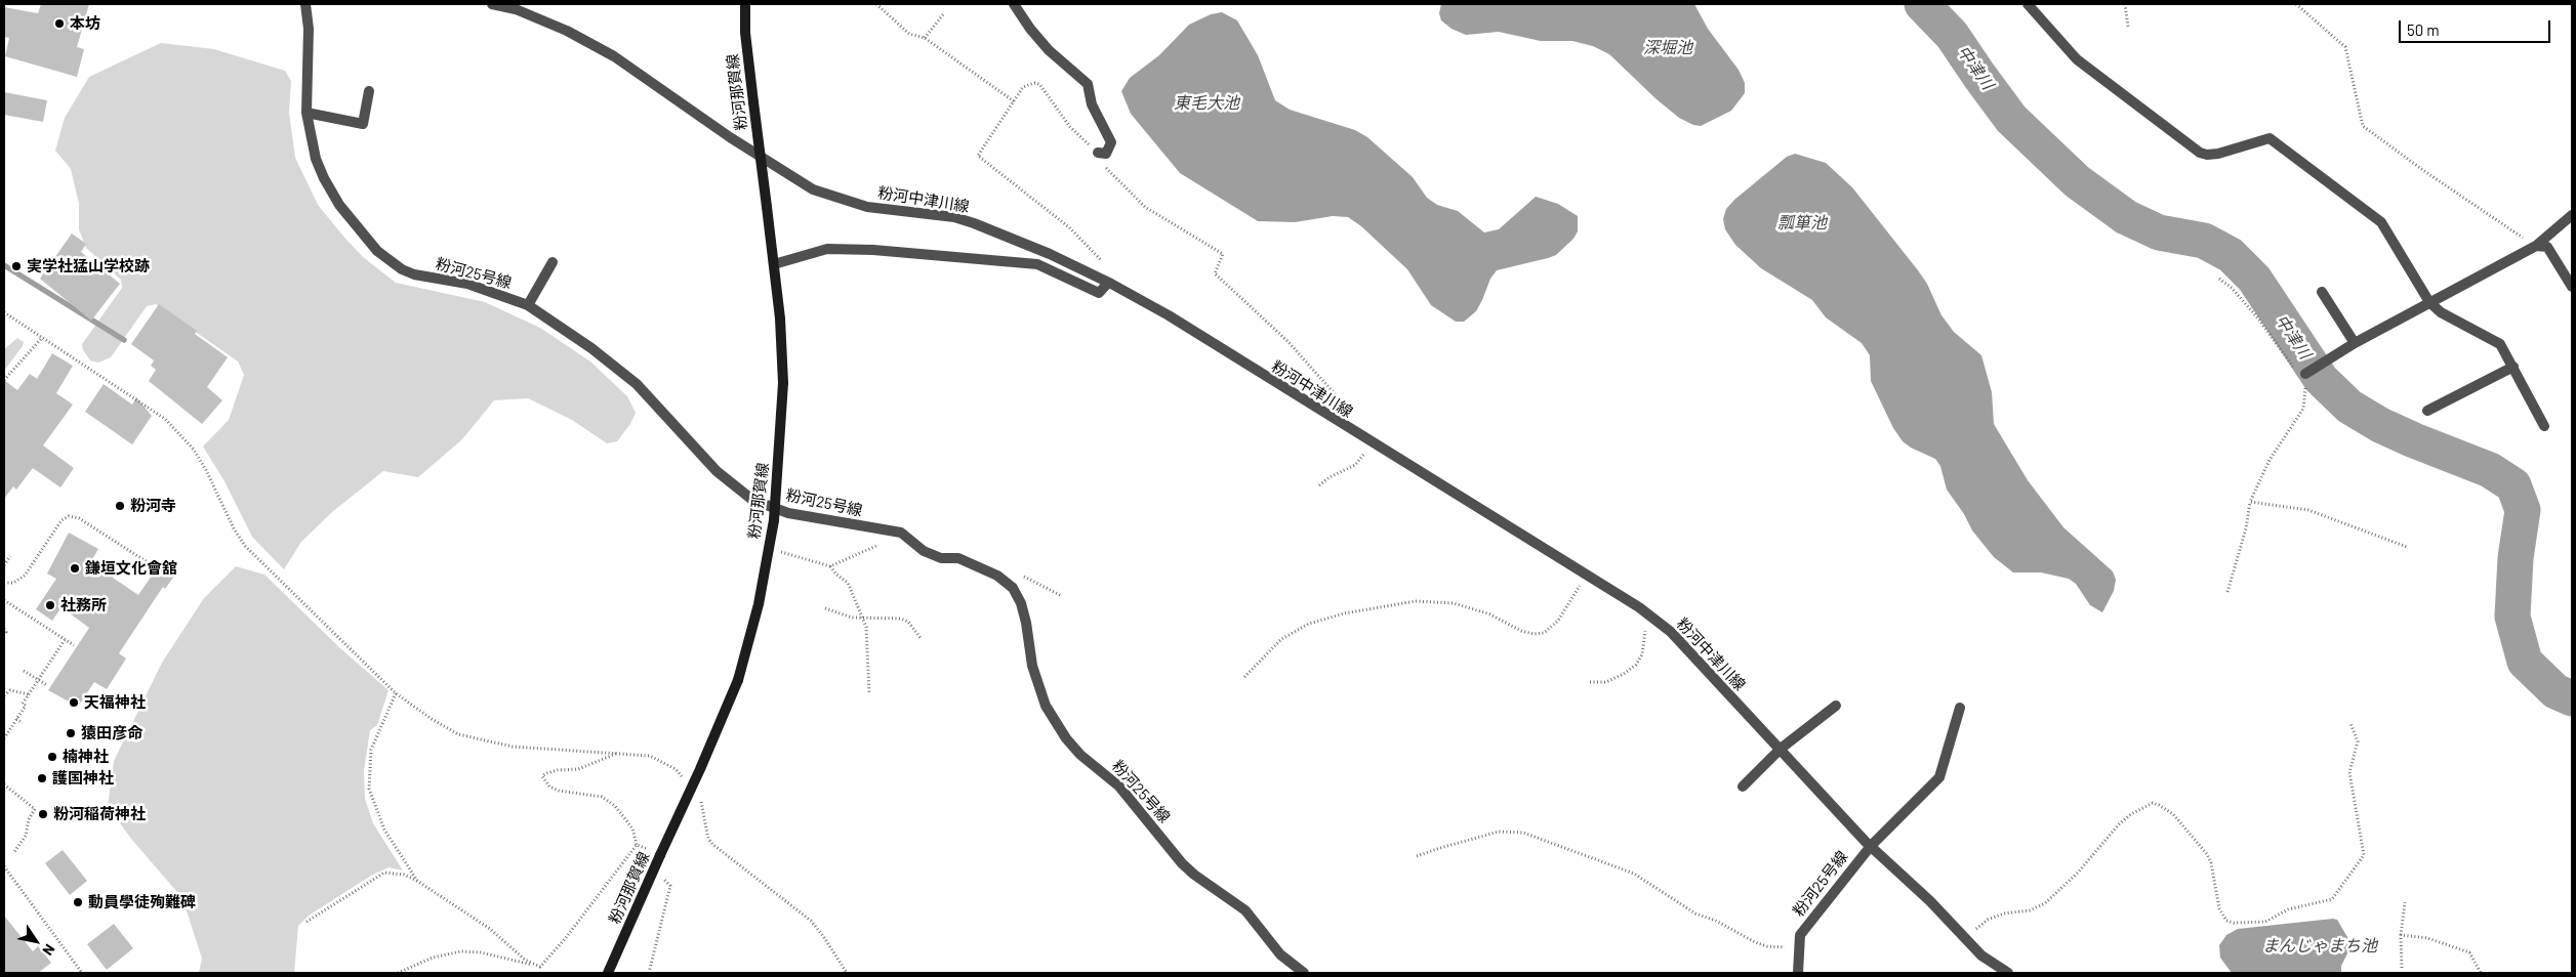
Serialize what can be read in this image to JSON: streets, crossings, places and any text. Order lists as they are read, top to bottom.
{
  "streets": {
    "main road": ["粉河那賀線"],
    "street": ["粉河中津川線", "粉河25号線"]
  },
  "crossings": [
    ["粉河中津川線", "粉河25号線"]
  ],
  "water": [
    "深堀池",
    "中津川",
    "東毛大池",
    "瓢箪池",
    "まんじゃまち池"
  ],
  "places": [
    "本坊",
    "実学社猛山学校跡",
    "粉河寺",
    "鎌垣文化會舘",
    "社務所",
    "天福神社",
    "猿田彦命",
    "楠神社",
    "護国神社",
    "粉河稲荷神社",
    "動員學徒殉難碑"
  ],
  "scale_bar": "50 m",
  "north": "bottom right"
}
